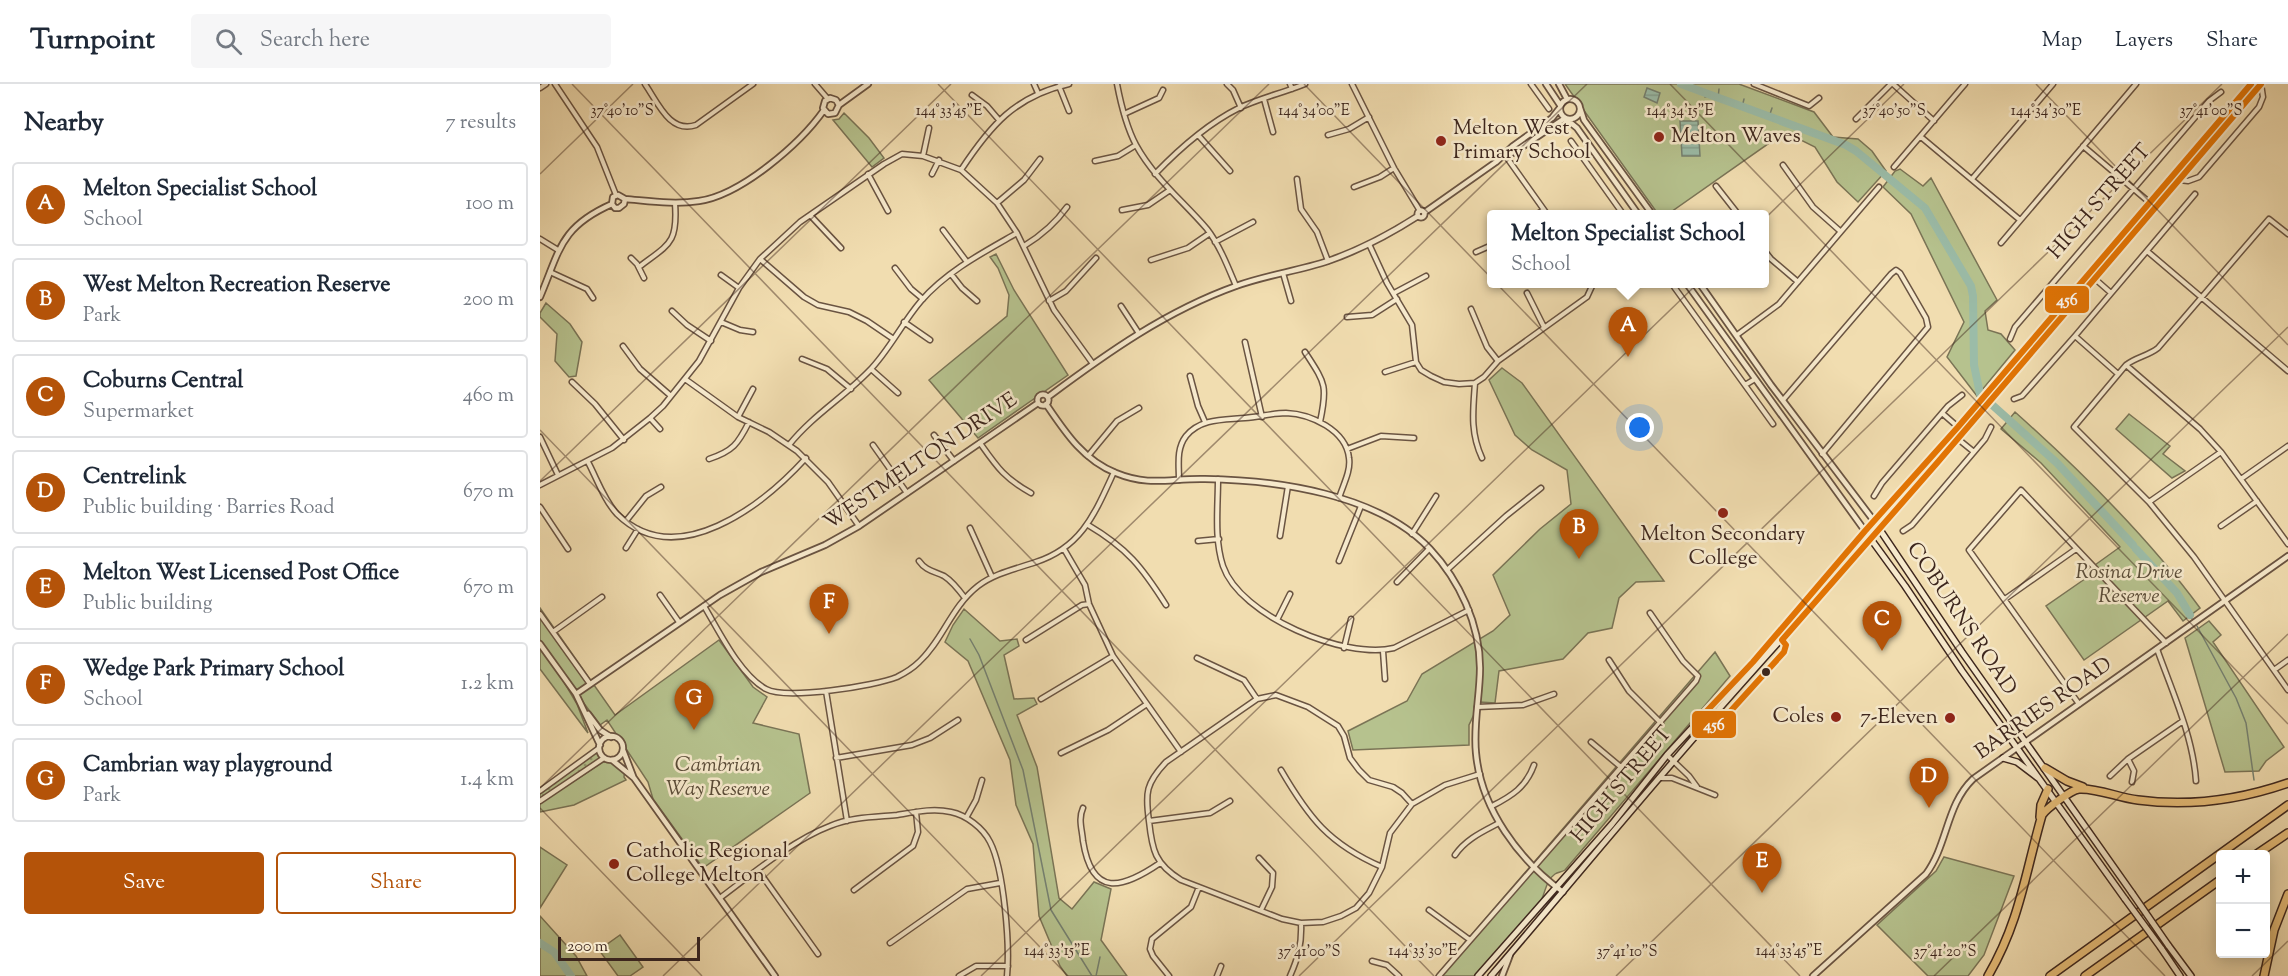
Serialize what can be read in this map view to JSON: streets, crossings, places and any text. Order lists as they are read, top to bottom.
{
  "streets": {
    "main road": ["HIGH STREET", "COBURNS ROAD"],
    "street": ["WESTMELTON DRIVE", "BARRIES ROAD"]
  },
  "crossings": [
    ["HIGH STREET", "COBURNS ROAD"],
    ["COBURNS ROAD", "BARRIES ROAD"]
  ],
  "parks": ["Rosina Drive Reserve", "Cambrian Way Reserve"],
  "places": [
    "Melton Waves",
    "Melton West Primary School",
    "Melton Secondary College",
    "Coles",
    "7-Eleven",
    "Catholic Regional College Melton"
  ],
  "lines": ["transit line 456"],
  "scale_bar": "200 m",
  "page": {
    "header": "Turnpoint",
    "search": "Search here",
    "nav": ["Map", "Layers", "Share"],
    "heading": ["Nearby", "7 results"],
    "list": [
      {
        "mark": "A",
        "name": "Melton Specialist School",
        "note": "School",
        "value": "100 m"
      },
      {
        "mark": "B",
        "name": "West Melton Recreation Reserve",
        "note": "Park",
        "value": "200 m"
      },
      {
        "mark": "C",
        "name": "Coburns Central",
        "note": "Supermarket",
        "value": "460 m"
      },
      {
        "mark": "D",
        "name": "Centrelink",
        "note": "Public building · Barries Road",
        "value": "670 m"
      },
      {
        "mark": "E",
        "name": "Melton West Licensed Post Office",
        "note": "Public building",
        "value": "670 m"
      },
      {
        "mark": "F",
        "name": "Wedge Park Primary School",
        "note": "School",
        "value": "1.2 km"
      },
      {
        "mark": "G",
        "name": "Cambrian way playground",
        "note": "Park",
        "value": "1.4 km"
      }
    ],
    "popup": ["Melton Specialist School", "School"],
    "pins": [
      "A",
      "B",
      "F",
      "C",
      "G",
      "D",
      "E"
    ],
    "buttons": ["Save", "Share"],
    "map_buttons": ["+", "−"],
    "scale": "200 m"
  },
  "coordinates": [
    "37°40'10\"S",
    "37°40'50\"S",
    "37°41'00\"S",
    "144°34'30\"E",
    "144°33'45\"E",
    "144°34'00\"E",
    "144°34'15\"E",
    "144°33'15\"E",
    "144°33'30\"E",
    "37°41'10\"S",
    "37°41'20\"S"
  ]
}
